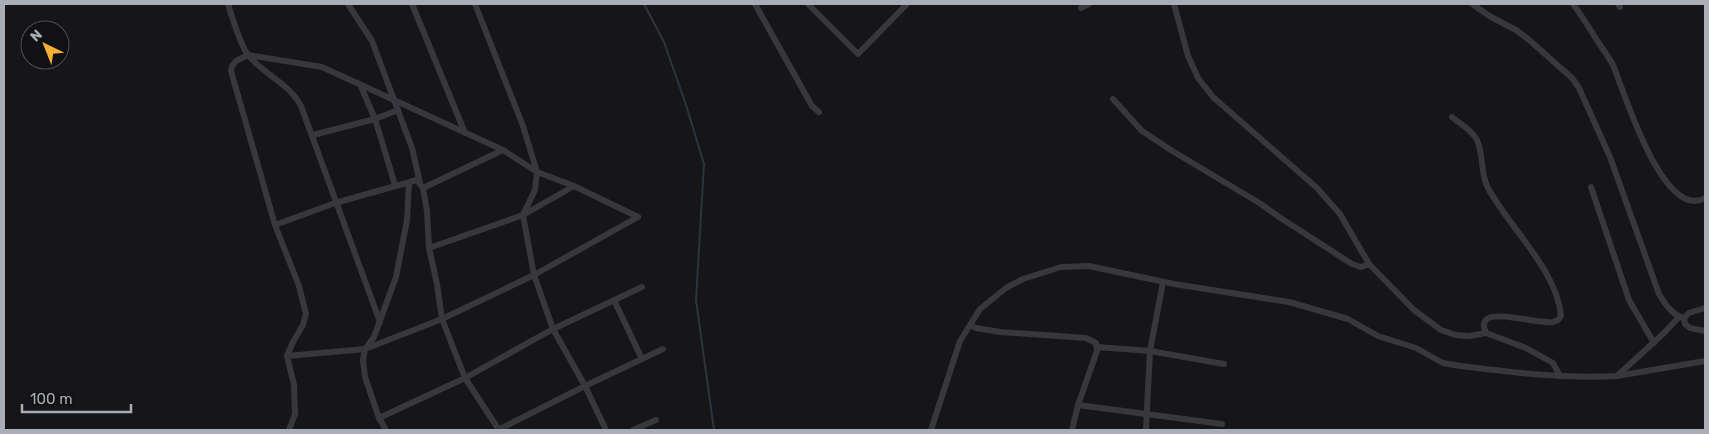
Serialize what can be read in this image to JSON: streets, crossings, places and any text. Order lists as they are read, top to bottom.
{
  "scale_bar": "100 m",
  "north": "top left"
}
